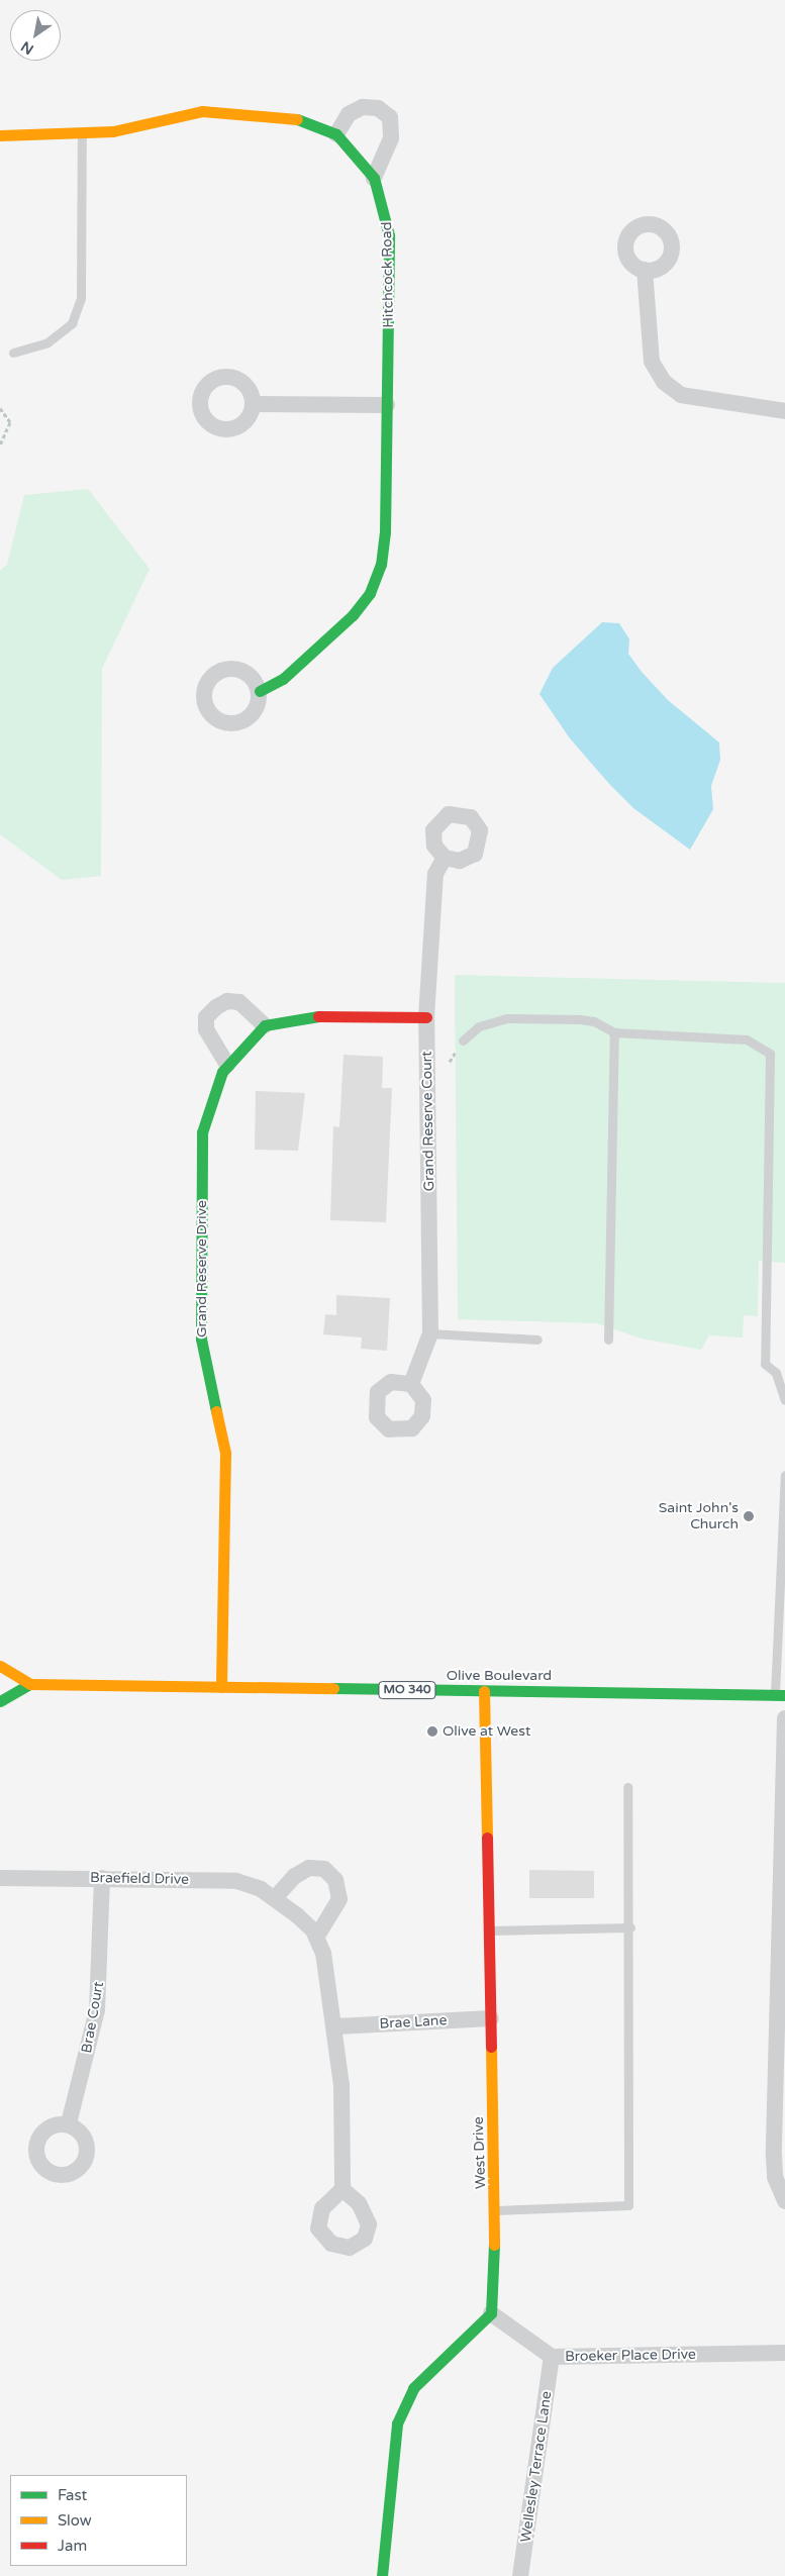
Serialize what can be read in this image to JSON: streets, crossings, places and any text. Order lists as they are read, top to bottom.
{
  "streets": {
    "street": [
      "Hitchcock Road",
      "Grand Reserve Court",
      "Grand Reserve Drive",
      "Olive Boulevard",
      "MO 340",
      "Braefield Drive",
      "Brae Court",
      "Brae Lane",
      "West Drive",
      "Broeker Place Drive",
      "Wellesley Terrace Lane"
    ]
  },
  "crossings": [
    ["Grand Reserve Drive", "Olive Boulevard"],
    ["Olive Boulevard", "West Drive"],
    ["Braefield Drive", "Brae Court"],
    ["Braefield Drive", "Brae Lane"],
    ["Brae Lane", "West Drive"],
    ["West Drive", "Broeker Place Drive"],
    ["Broeker Place Drive", "Wellesley Terrace Lane"]
  ],
  "places": ["Saint John's Church", "Olive at West"],
  "legend": ["Fast", "Slow", "Jam"],
  "north": "bottom left"
}
